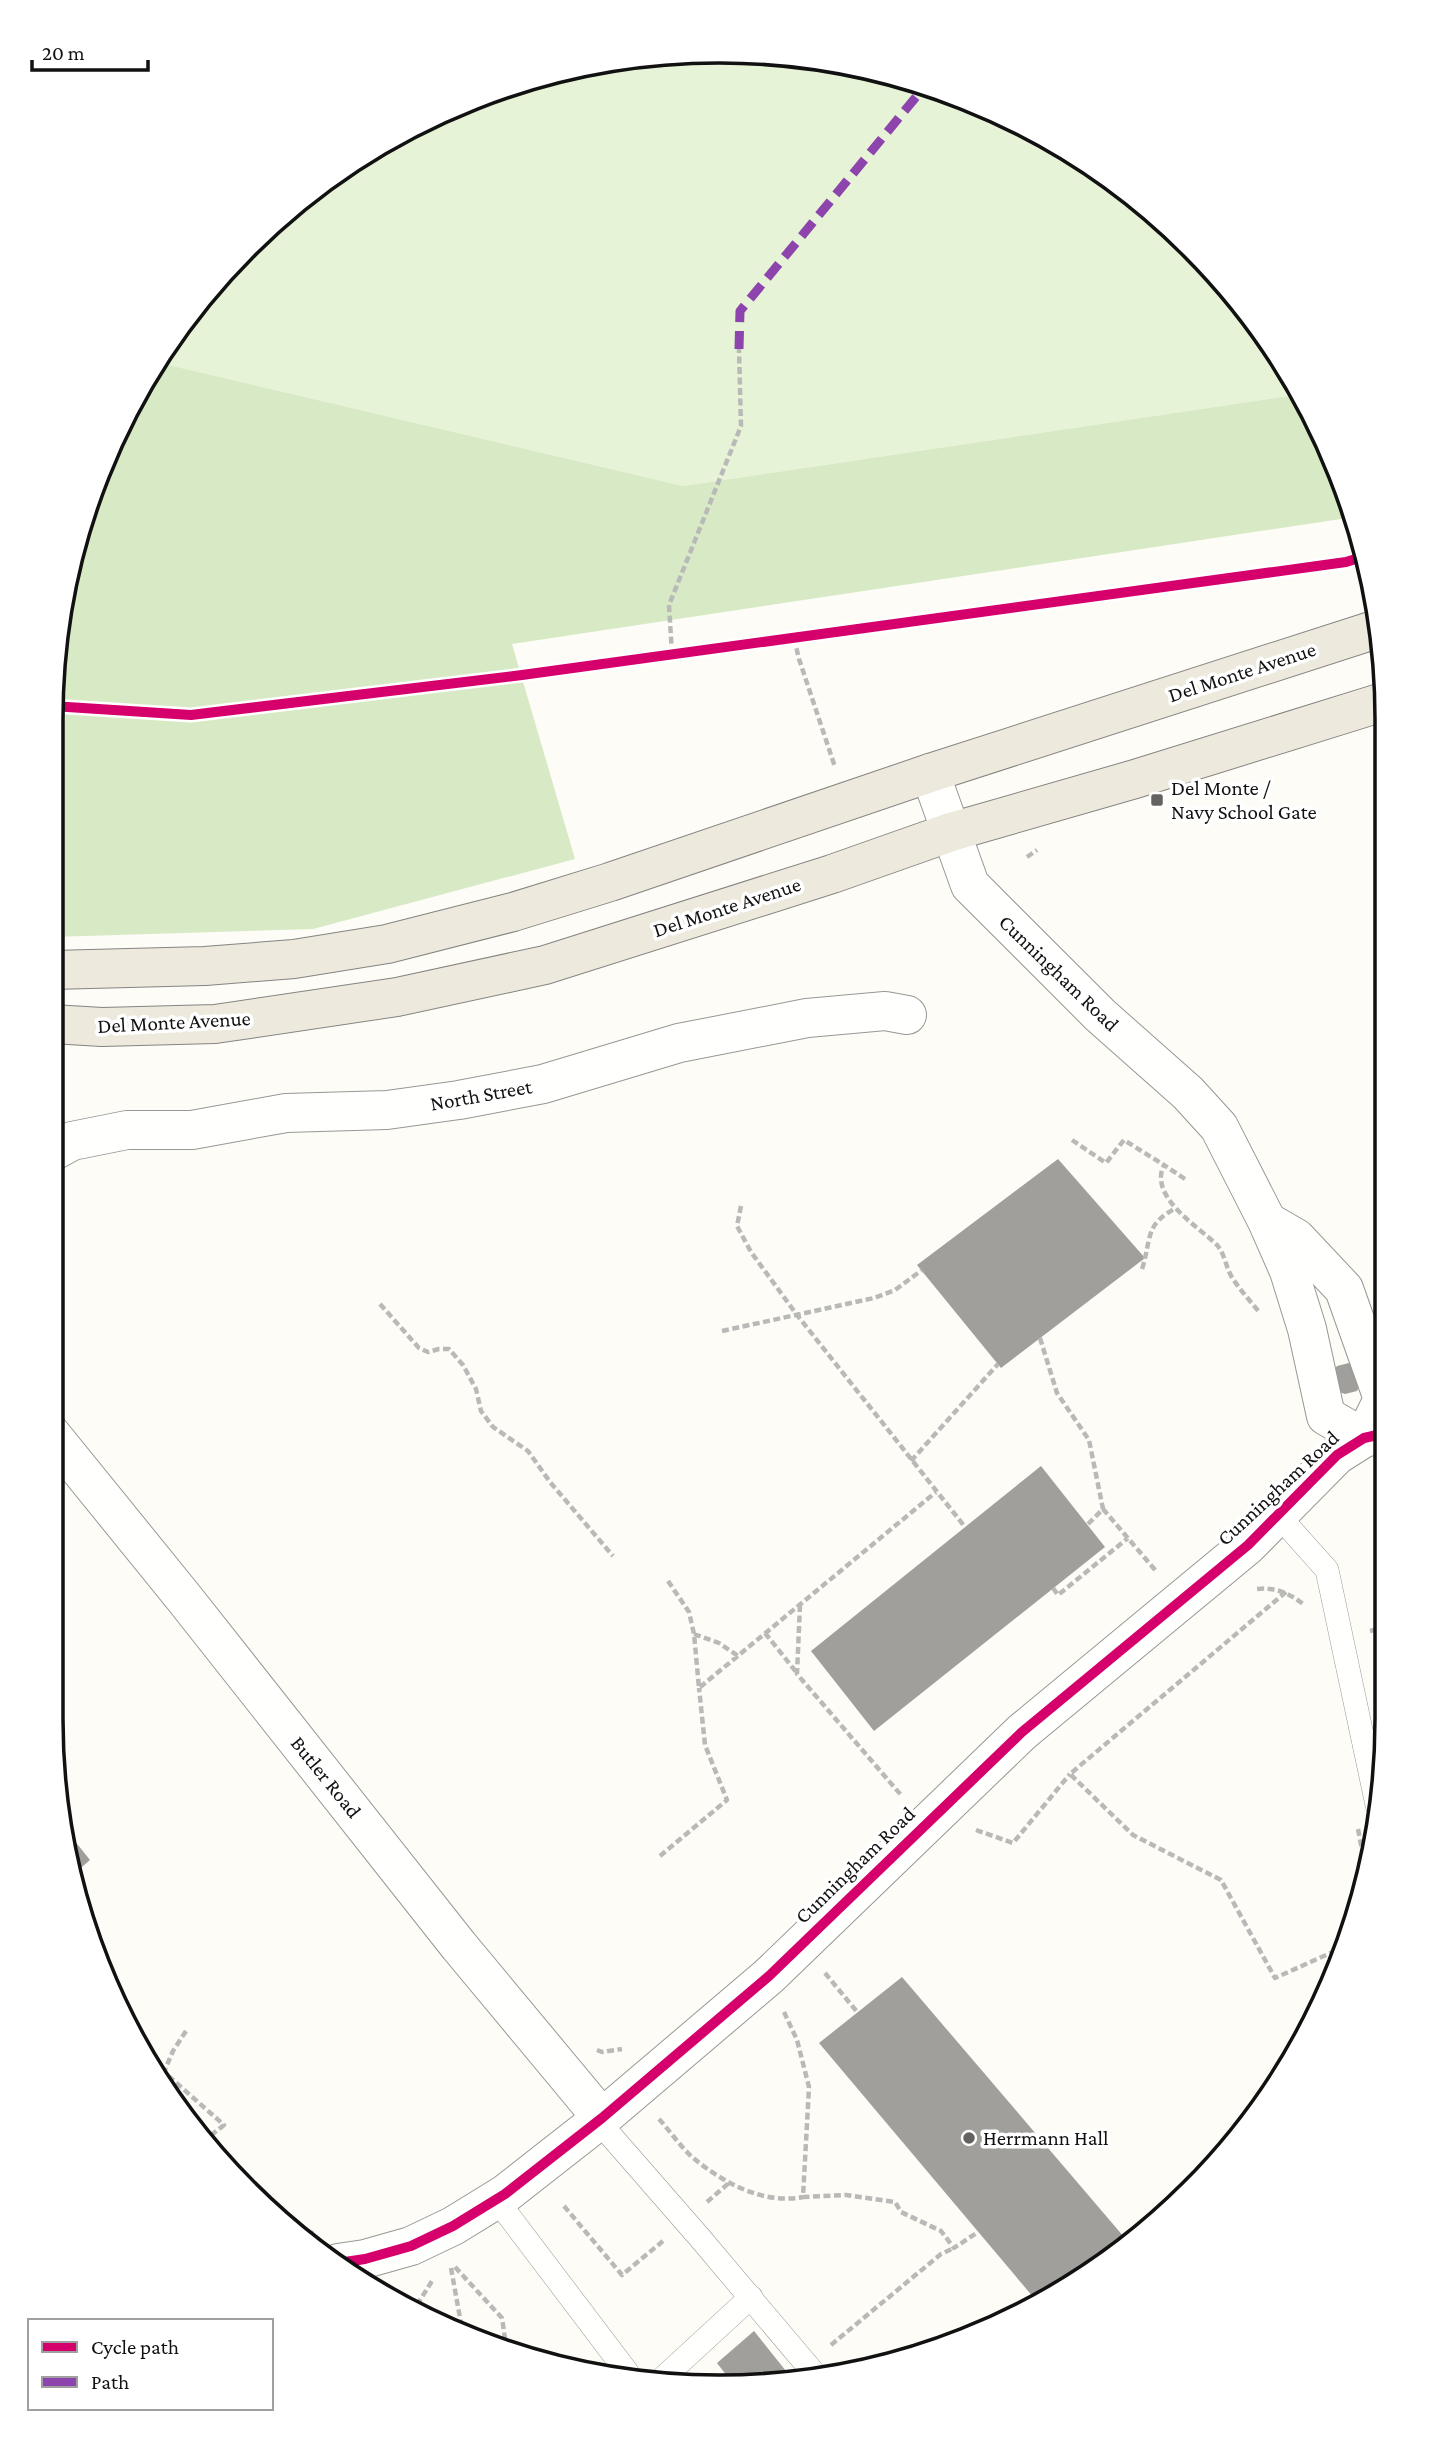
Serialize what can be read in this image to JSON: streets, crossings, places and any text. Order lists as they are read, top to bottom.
{
  "streets": {
    "main road": ["Del Monte Avenue"],
    "street": ["Cunningham Road", "North Street", "Butler Road"]
  },
  "crossings": [
    ["Del Monte Avenue", "Cunningham Road"],
    ["Cunningham Road", "Butler Road"]
  ],
  "places": {
    "transit": ["Del Monte / Navy School Gate"],
    "other": ["Herrmann Hall"]
  },
  "legend": ["Cycle path", "Path"],
  "scale_bar": "20 m"
}
